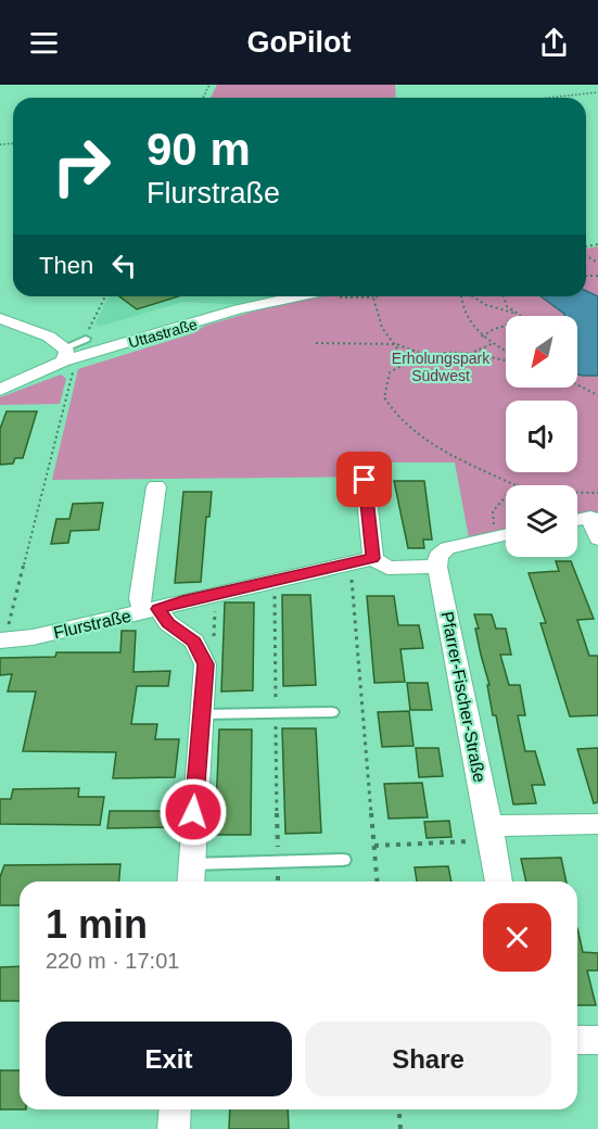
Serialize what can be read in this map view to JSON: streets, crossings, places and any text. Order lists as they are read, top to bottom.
{
  "streets": {
    "street": ["Uttastraße", "Flurstraße", "Pfarrer-Fischer-Straße"]
  },
  "parks": ["Erholungspark Südwest"],
  "north": "bottom left",
  "page": {
    "header": "GoPilot",
    "turn": ["90 m", "Flurstraße"],
    "then": "Then",
    "heading": ["1 min", "220 m · 17:01"],
    "buttons": ["Exit", "Share"]
  }
}
